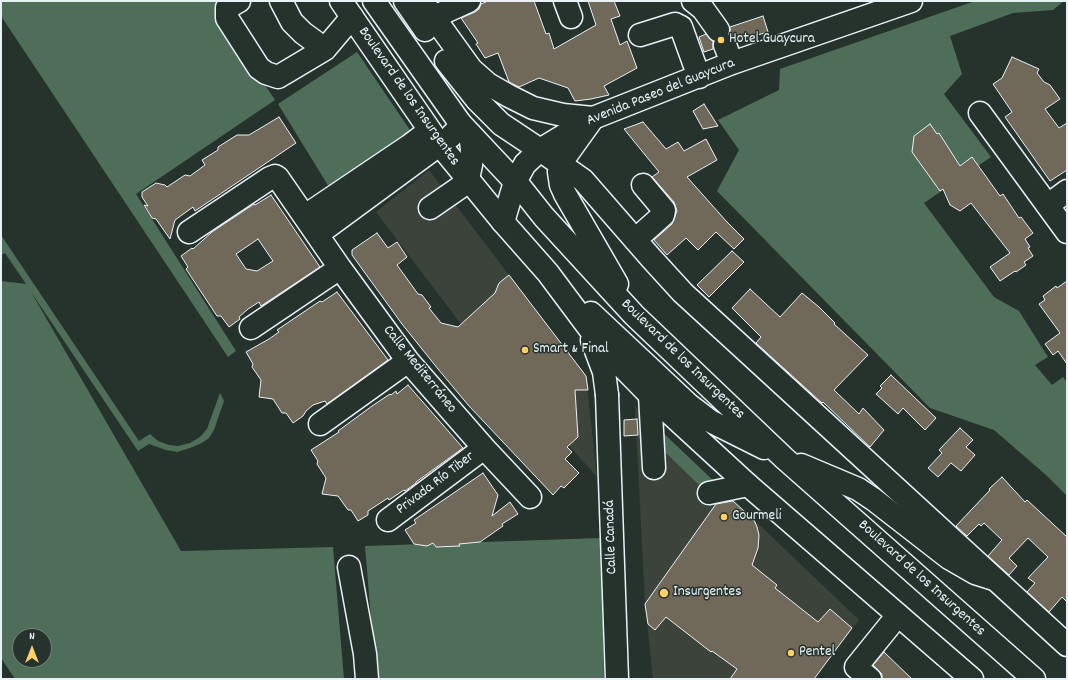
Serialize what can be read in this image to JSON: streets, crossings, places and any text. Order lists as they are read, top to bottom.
{
  "streets": {
    "main road": [
      "Avenida Paseo del Guaycura",
      "Boulevard de los Insurgentes",
      "Calle Mediterráneo",
      "Privada Río Tiber",
      "Calle Canadá"
    ]
  },
  "crossings": [
    ["Avenida Paseo del Guaycura", "Boulevard de los Insurgentes"],
    ["Boulevard de los Insurgentes", "Calle Canadá"],
    ["Calle Mediterráneo", "Privada Río Tiber"]
  ],
  "places": [
    "Hotel Guaycura",
    "Smart & Final",
    "Gourmeli",
    "Insurgentes",
    "Pentel"
  ],
  "north": "top"
}
